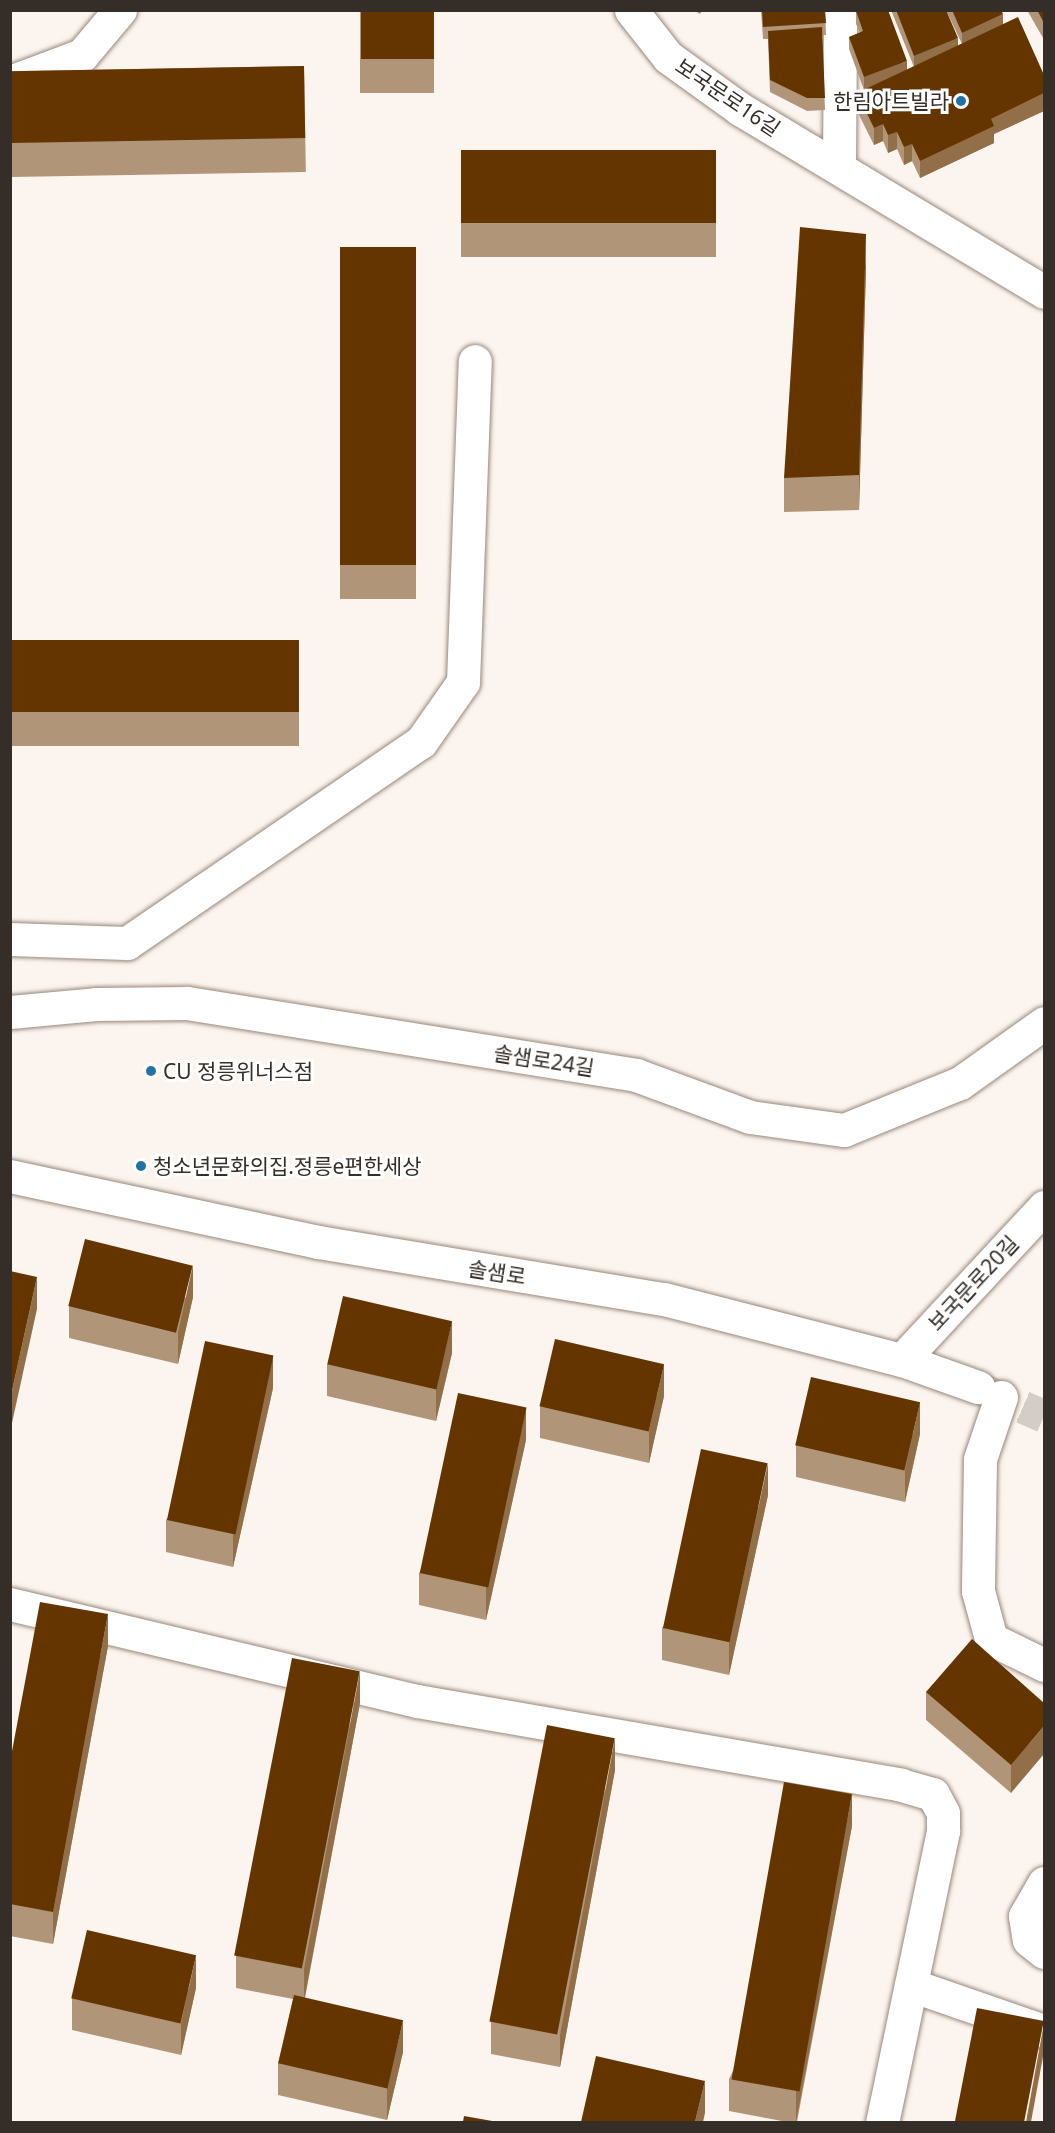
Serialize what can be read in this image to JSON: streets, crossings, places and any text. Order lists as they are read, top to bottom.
{
  "streets": {
    "street": [
      "보국문로16길",
      "솔샘로24길",
      "솔샘로",
      "보국문로20길"
    ]
  },
  "crossings": [
    ["솔샘로", "보국문로20길"]
  ],
  "places": ["한림아트빌라", "CU 정릉위너스점", "청소년문화의집.정릉e편한세상"]
}
